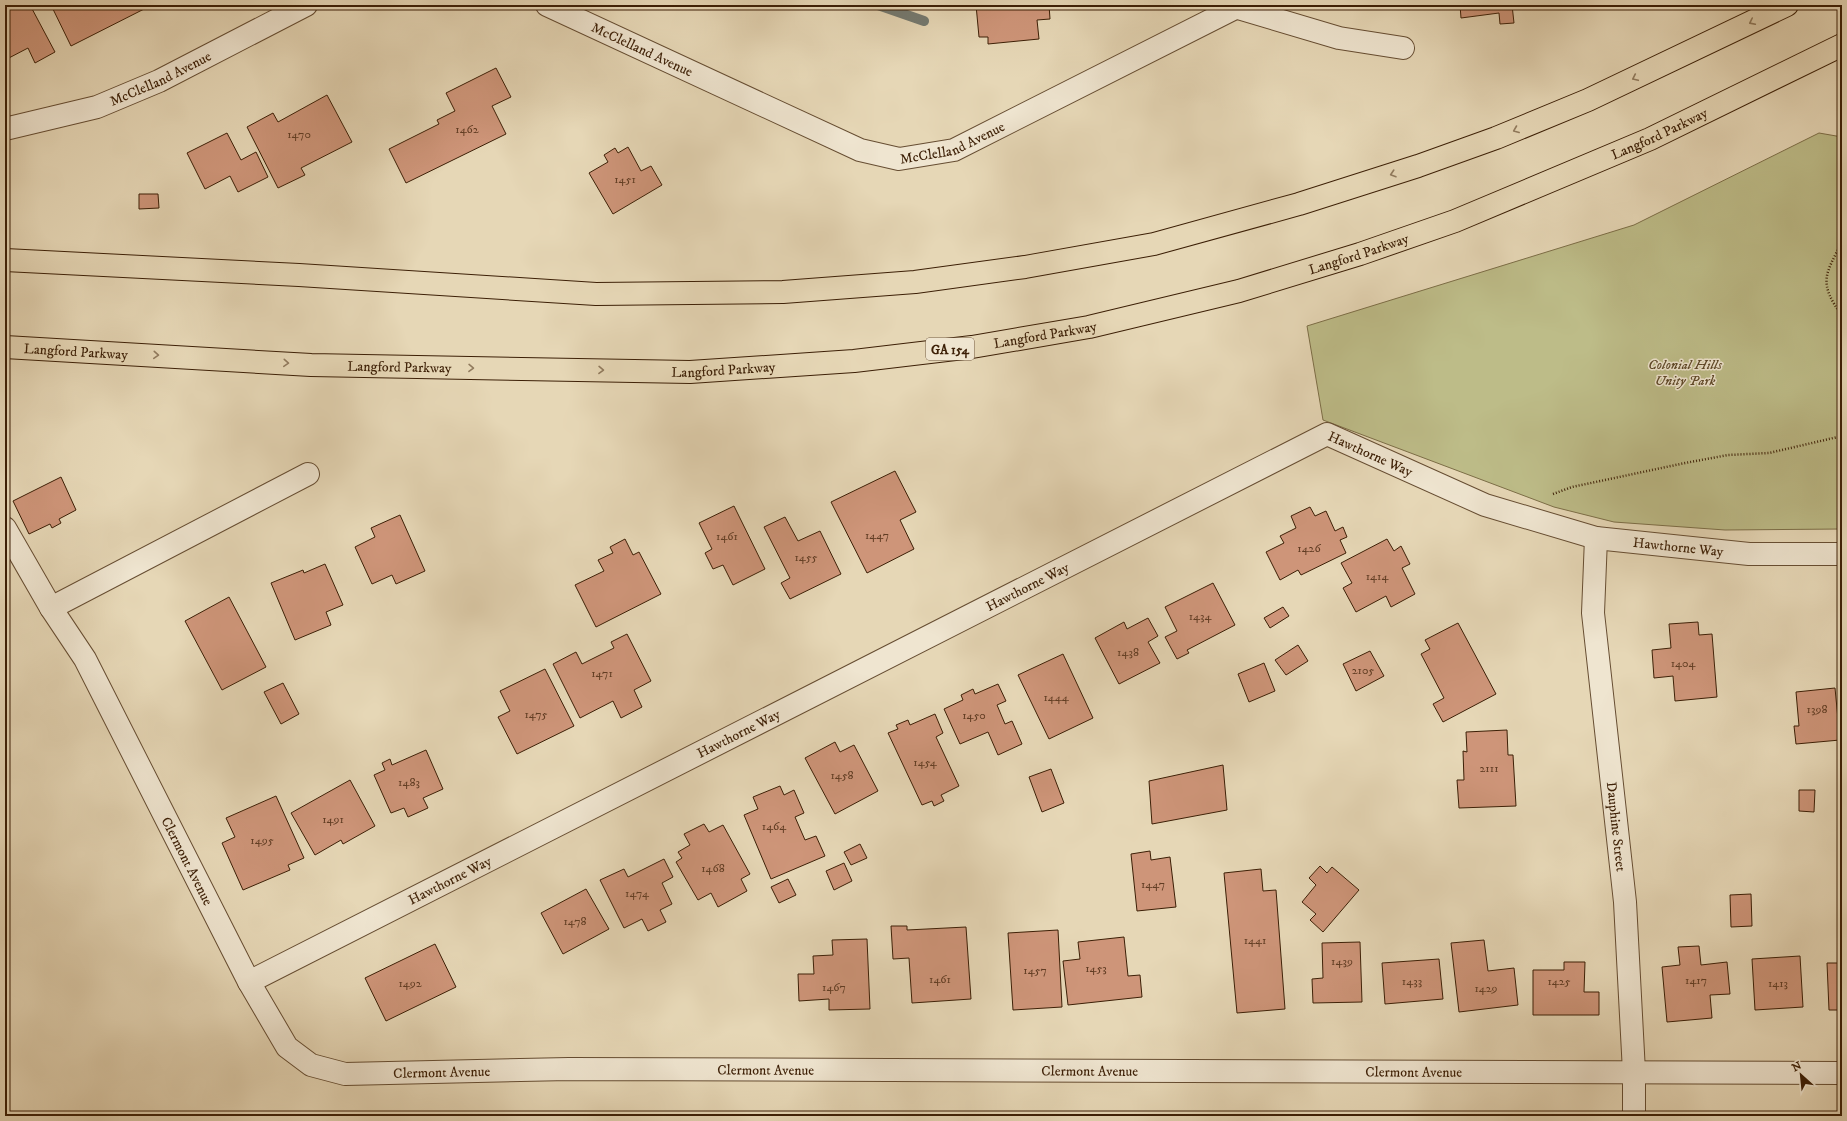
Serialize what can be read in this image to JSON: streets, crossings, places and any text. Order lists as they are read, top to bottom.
{
  "streets": {
    "highway": ["Langford Parkway", "GA 154"],
    "street": [
      "McClelland Avenue",
      "Hawthorne Way",
      "Dauphine Street",
      "Clermont Avenue"
    ]
  },
  "crossings": [
    ["Hawthorne Way", "Dauphine Street"],
    ["Hawthorne Way", "Clermont Avenue"],
    ["Dauphine Street", "Clermont Avenue"]
  ],
  "parks": ["Colonial Hills Unity Park"],
  "house_numbers": [
    "1462",
    "1470",
    "1451",
    "1447",
    "1461",
    "1426",
    "1455",
    "1414",
    "1434",
    "1438",
    "1404",
    "2105",
    "1471",
    "1444",
    "1398",
    "1475",
    "1450",
    "1454",
    "2111",
    "1458",
    "1483",
    "1491",
    "1464",
    "1495",
    "1468",
    "1447",
    "1474",
    "1478",
    "1441",
    "1439",
    "1453",
    "1457",
    "1461",
    "1417",
    "1433",
    "1425",
    "1492",
    "1413",
    "1467",
    "1429"
  ],
  "north": "top left"
}
